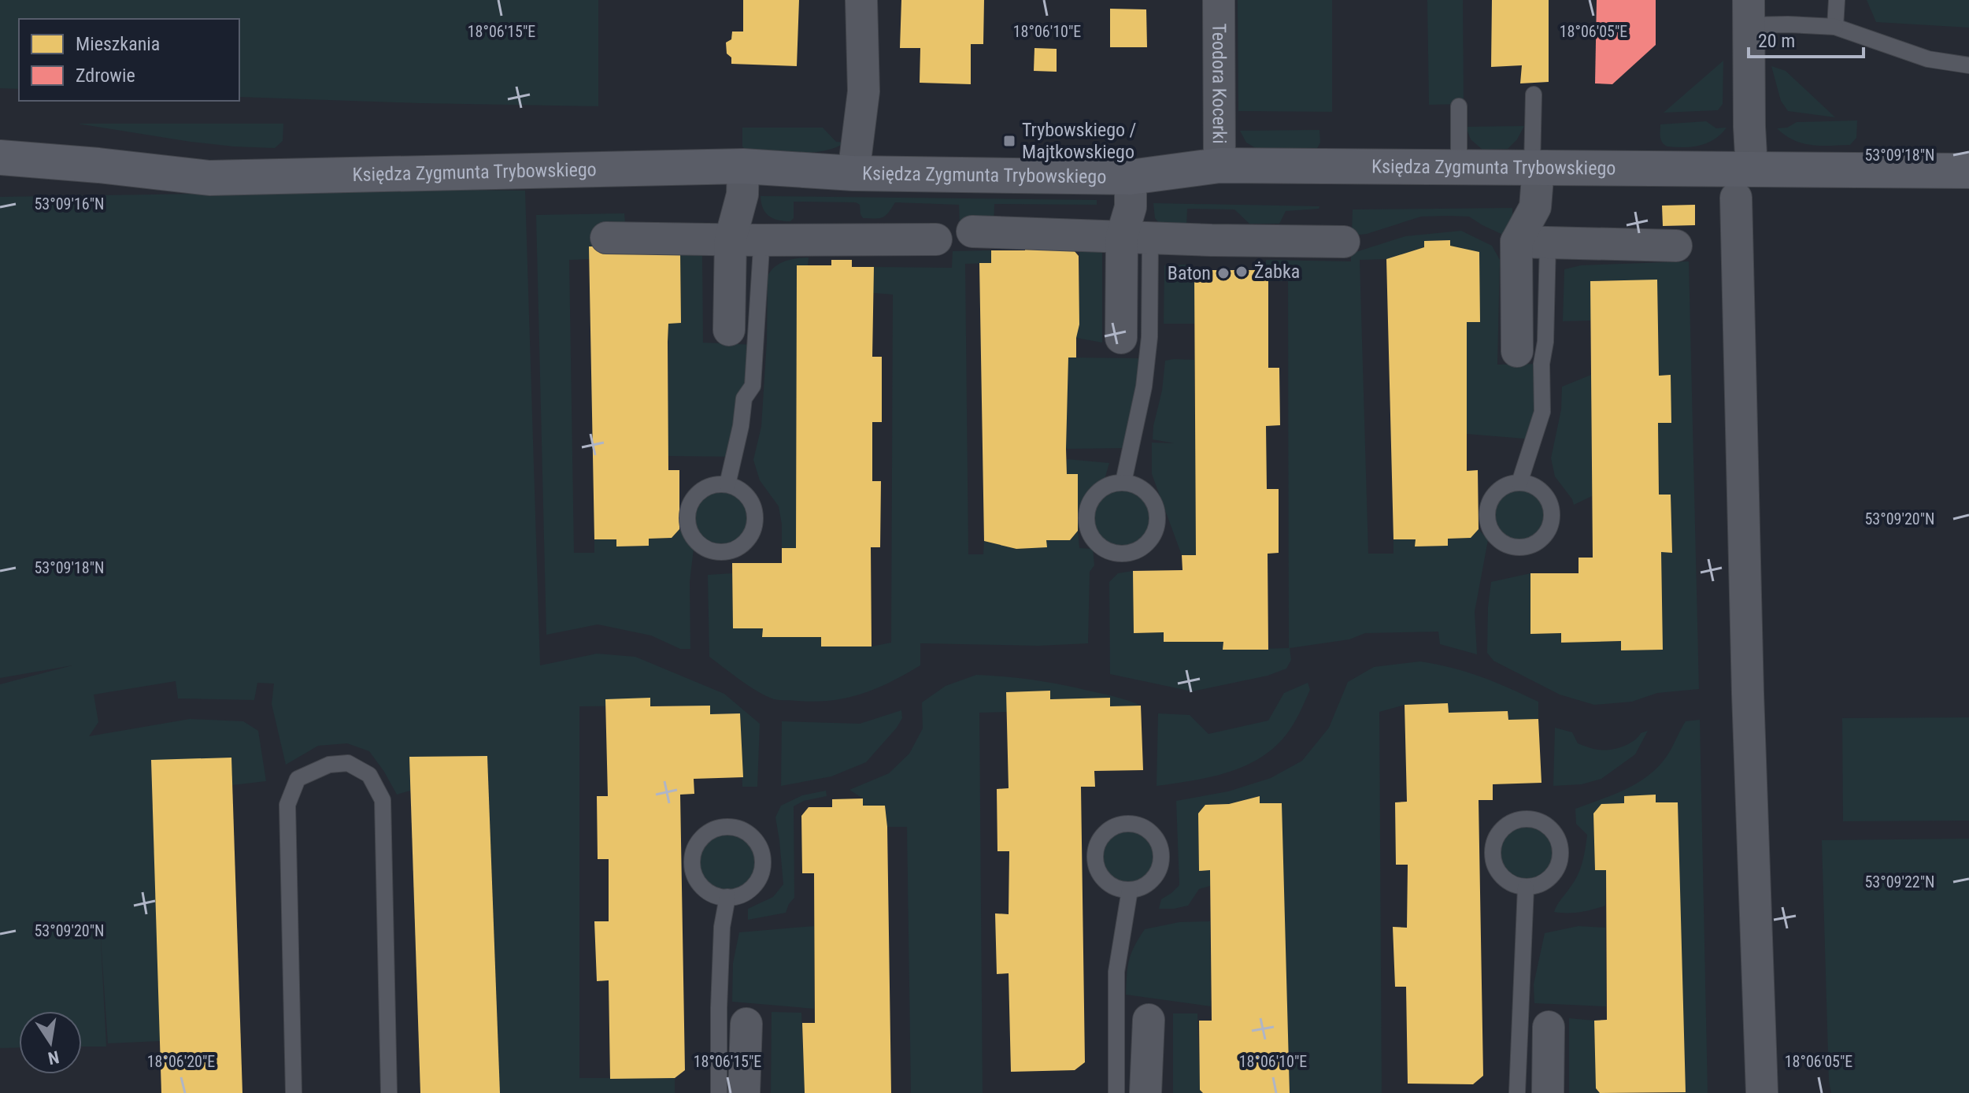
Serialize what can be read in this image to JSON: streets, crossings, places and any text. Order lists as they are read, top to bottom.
{
  "streets": {
    "street": ["Teodora Kocerki", "Księdza Zygmunta Trybowskiego"]
  },
  "crossings": [
    ["Teodora Kocerki", "Księdza Zygmunta Trybowskiego"]
  ],
  "places": {
    "transit": ["Trybowskiego / Majtkowskiego"],
    "other": ["Żabka", "Baton"]
  },
  "legend": ["Mieszkania", "Zdrowie"],
  "scale_bar": "20 m",
  "north": "bottom",
  "coordinates": [
    "18°06'15\"E",
    "18°06'10\"E",
    "18°06'05\"E",
    "53°09'18\"N",
    "53°09'16\"N",
    "53°09'20\"N",
    "53°09'22\"N",
    "18°06'20\"E"
  ]
}
